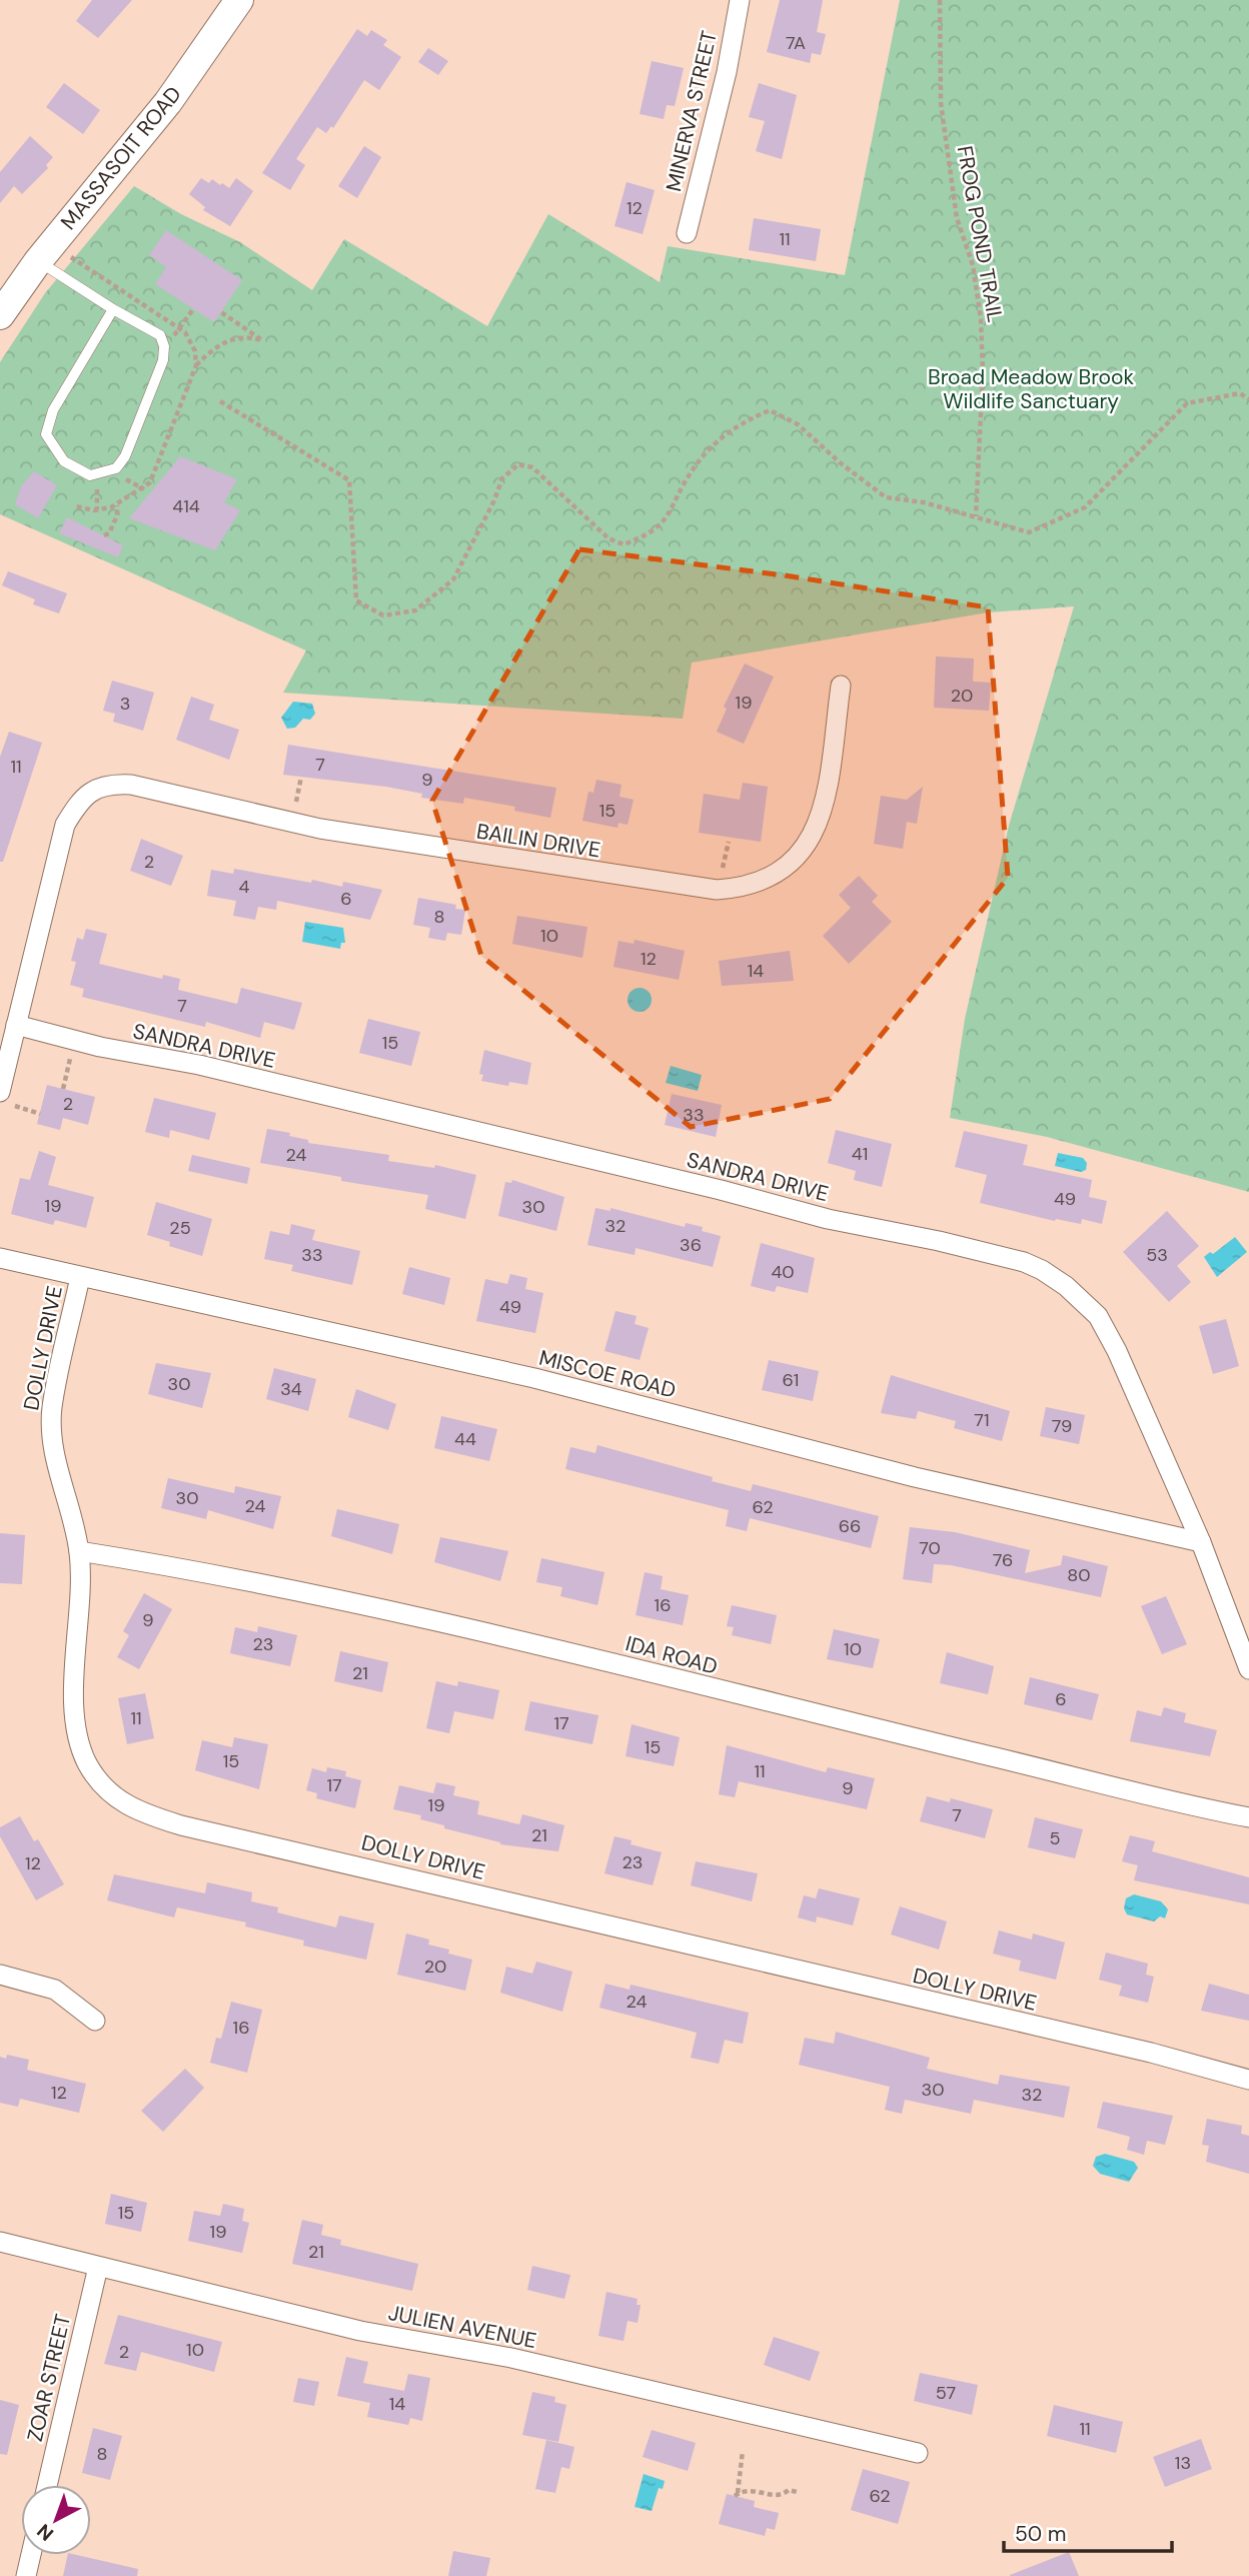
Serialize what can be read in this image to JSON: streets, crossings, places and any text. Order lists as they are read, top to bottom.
{
  "streets": {
    "main road": ["MASSASOIT ROAD"],
    "street": [
      "MINERVA STREET",
      "BAILIN DRIVE",
      "SANDRA DRIVE",
      "DOLLY DRIVE",
      "MISCOE ROAD",
      "IDA ROAD",
      "JULIEN AVENUE",
      "ZOAR STREET"
    ],
    "path": ["FROG POND TRAIL"]
  },
  "crossings": [
    ["BAILIN DRIVE", "SANDRA DRIVE"],
    ["SANDRA DRIVE", "MISCOE ROAD"],
    ["DOLLY DRIVE", "MISCOE ROAD"],
    ["DOLLY DRIVE", "IDA ROAD"],
    ["JULIEN AVENUE", "ZOAR STREET"]
  ],
  "parks": ["Broad Meadow Brook Wildlife Sanctuary"],
  "house_numbers": [
    "7A",
    "12",
    "11",
    "414",
    "20",
    "19",
    "3",
    "7",
    "11",
    "9",
    "15",
    "2",
    "4",
    "6",
    "8",
    "10",
    "12",
    "14",
    "7",
    "15",
    "2",
    "33",
    "41",
    "24",
    "49",
    "19",
    "30",
    "32",
    "25",
    "36",
    "33",
    "53",
    "40",
    "49",
    "61",
    "30",
    "34",
    "71",
    "79",
    "44",
    "30",
    "24",
    "62",
    "66",
    "70",
    "76",
    "80",
    "16",
    "9",
    "23",
    "10",
    "21",
    "6",
    "11",
    "17",
    "15",
    "15",
    "11",
    "17",
    "9",
    "19",
    "7",
    "21",
    "5",
    "23",
    "12",
    "20",
    "24",
    "16",
    "30",
    "12",
    "32",
    "15",
    "19",
    "21",
    "10",
    "2",
    "57",
    "14",
    "11",
    "8",
    "13",
    "62"
  ],
  "scale_bar": "50 m",
  "north": "bottom left"
}
